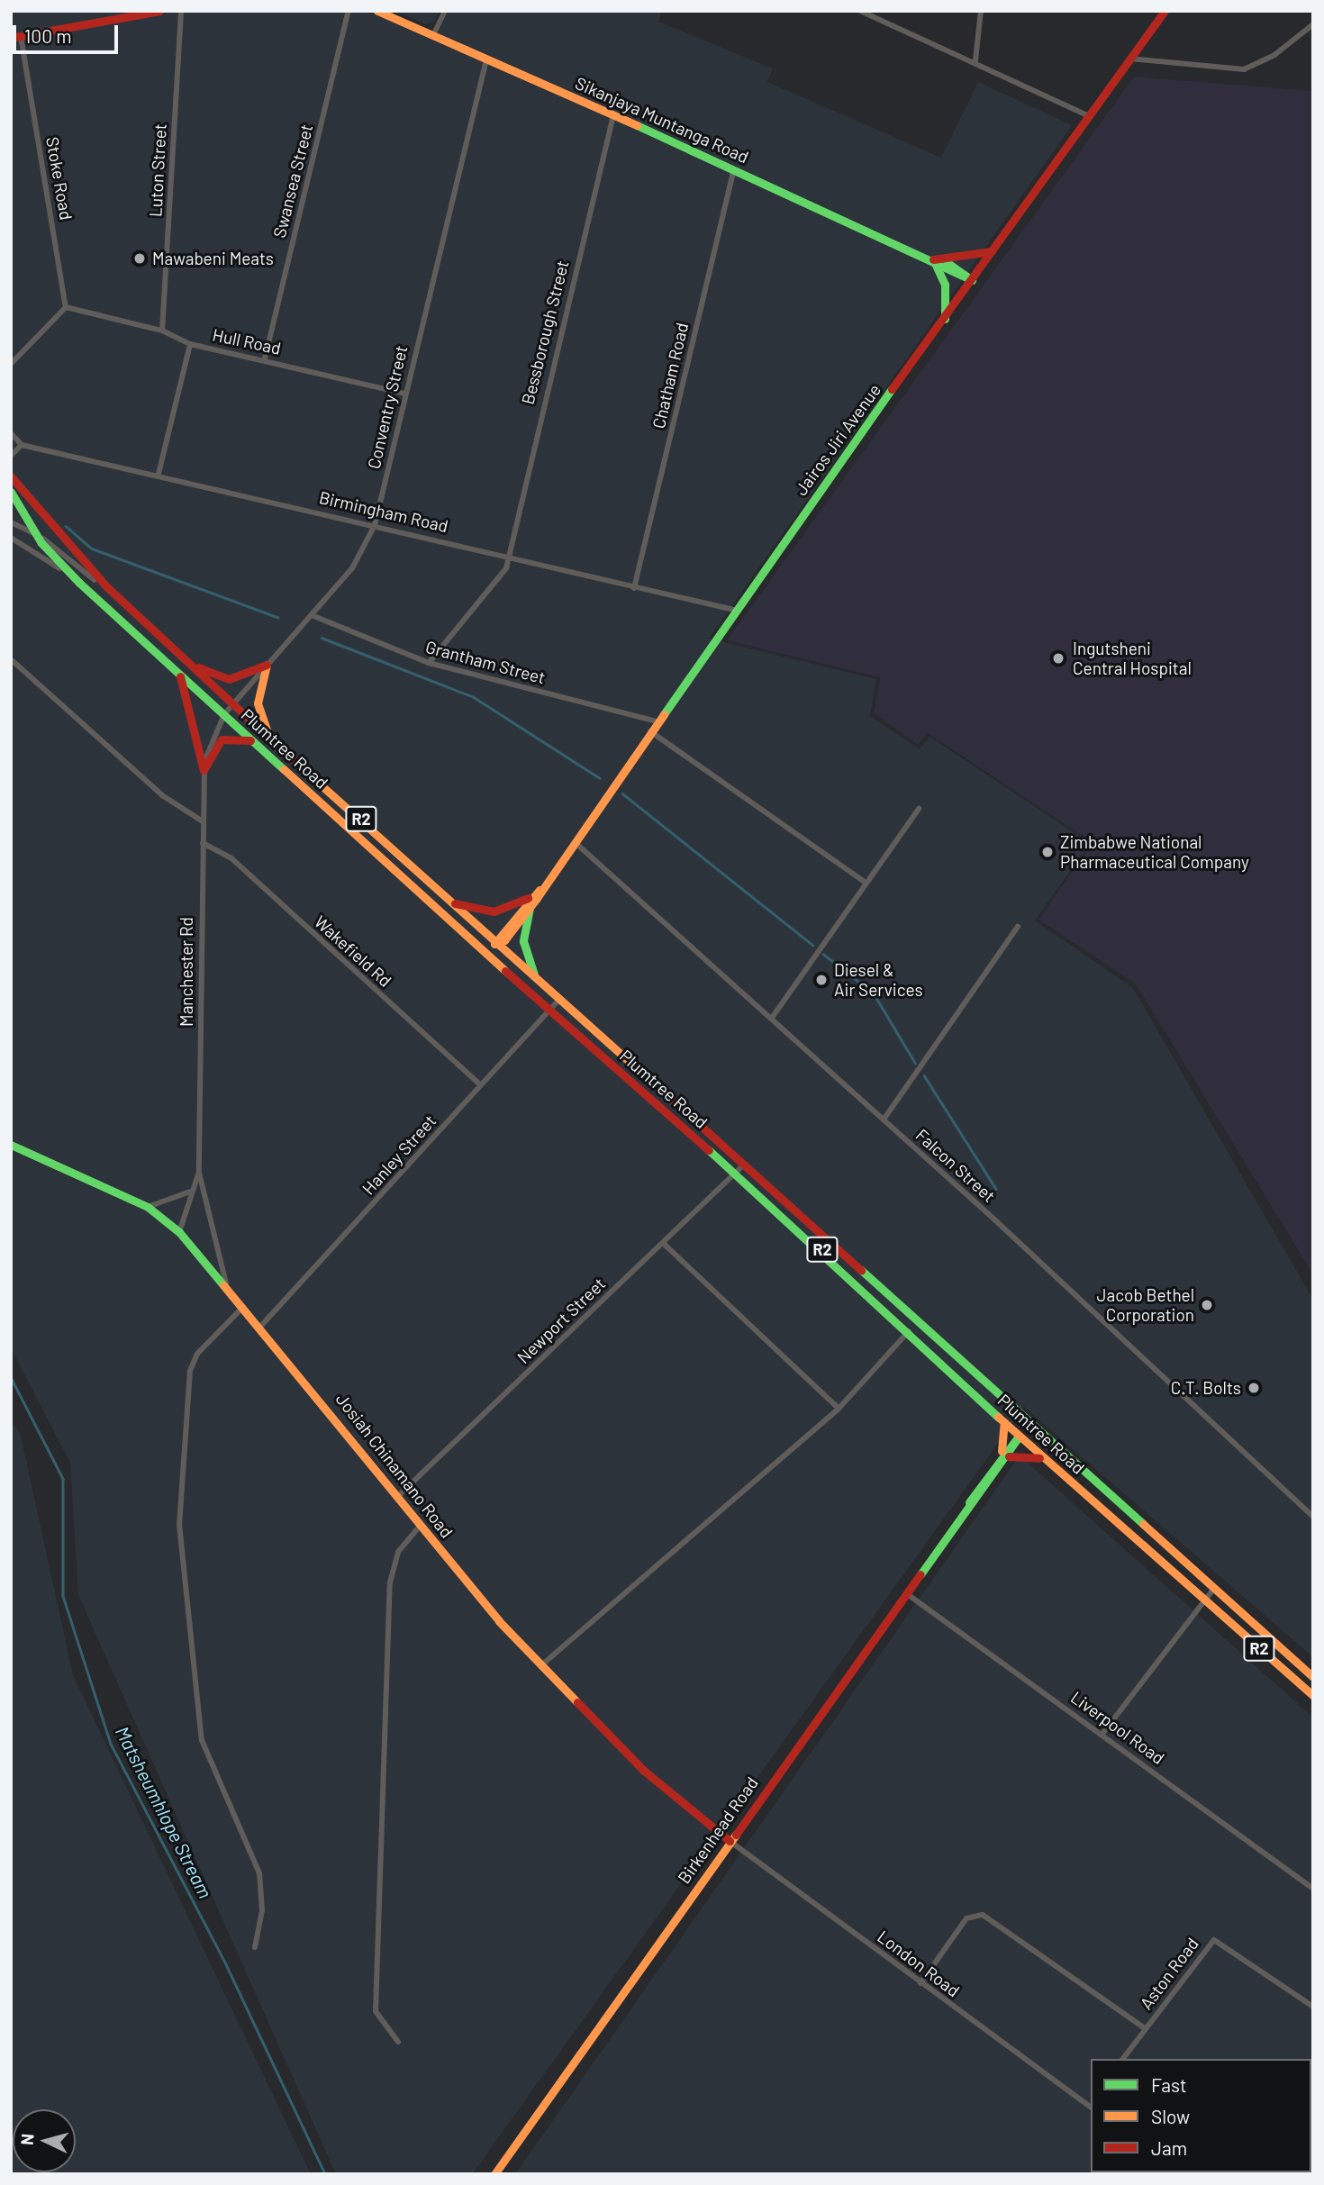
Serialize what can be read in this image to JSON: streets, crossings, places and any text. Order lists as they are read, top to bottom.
{
  "streets": {
    "main road": [
      "Sikanjaya Muntanga Road",
      "Jairos Jiri Avenue",
      "Plumtree Road",
      "R2",
      "Josiah Chinamano Road",
      "Birkenhead Road"
    ],
    "street": [
      "Luton Street",
      "Stoke Road",
      "Swansea Street",
      "Bessborough Street",
      "Hull Road",
      "Chatham Road",
      "Conventry Street",
      "Birmingham Road",
      "Grantham Street",
      "Wakefield Rd",
      "Manchester Rd",
      "Hanley Street",
      "Falcon Street",
      "Newport Street",
      "Liverpool Road",
      "London Road",
      "Aston Road"
    ]
  },
  "crossings": [
    ["Sikanjaya Muntanga Road", "Bessborough Street"],
    ["Sikanjaya Muntanga Road", "Chatham Road"],
    ["Sikanjaya Muntanga Road", "Conventry Street"],
    ["Sikanjaya Muntanga Road", "Jairos Jiri Avenue"],
    ["Luton Street", "Hull Road"],
    ["Stoke Road", "Hull Road"],
    ["Swansea Street", "Hull Road"],
    ["Bessborough Street", "Birmingham Road"],
    ["Bessborough Street", "Grantham Street"],
    ["Hull Road", "Conventry Street"],
    ["Chatham Road", "Birmingham Road"],
    ["Conventry Street", "Birmingham Road"],
    ["Conventry Street", "Grantham Street"],
    ["Conventry Street", "Plumtree Road"],
    ["Conventry Street", "Manchester Rd"],
    ["Jairos Jiri Avenue", "Birmingham Road"],
    ["Jairos Jiri Avenue", "Grantham Street"],
    ["Jairos Jiri Avenue", "Falcon Street"],
    ["Plumtree Road", "Hanley Street"],
    ["Plumtree Road", "Newport Street"],
    ["Plumtree Road", "Birkenhead Road"],
    ["Wakefield Rd", "Manchester Rd"],
    ["Wakefield Rd", "Hanley Street"],
    ["Hanley Street", "Josiah Chinamano Road"],
    ["Newport Street", "Josiah Chinamano Road"],
    ["Josiah Chinamano Road", "Birkenhead Road"],
    ["Josiah Chinamano Road", "London Road"],
    ["Liverpool Road", "Birkenhead Road"],
    ["Birkenhead Road", "London Road"]
  ],
  "water": ["Matsheumhlope Stream"],
  "places": [
    "Mawabeni Meats",
    "Ingutsheni Central Hospital",
    "Zimbabwe National Pharmaceutical Company",
    "Diesel & Air Services",
    "Jacob Bethel Corporation",
    "C.T. Bolts"
  ],
  "legend": ["Fast", "Slow", "Jam"],
  "scale_bar": "100 m",
  "north": "left"
}
